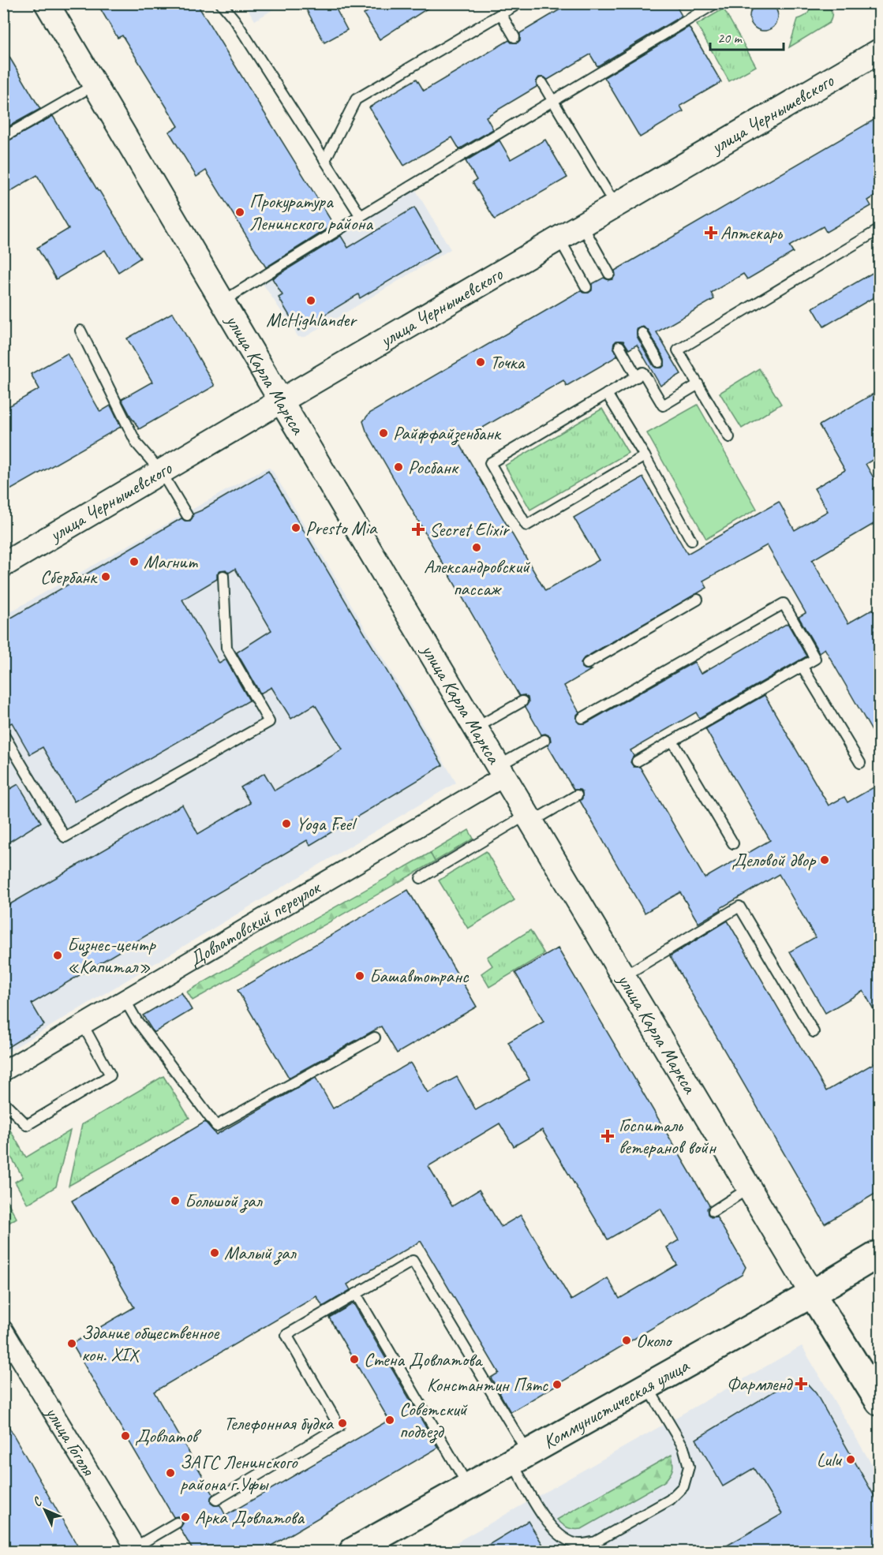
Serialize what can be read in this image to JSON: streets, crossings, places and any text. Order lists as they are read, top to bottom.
{
  "streets": {
    "main road": ["улица Карла Маркса", "Коммунистическая улица"],
    "street": ["улица Чернышевского", "Довлатовский переулок", "улица Гоголя"]
  },
  "crossings": [
    ["улица Чернышевского", "улица Карла Маркса"],
    ["улица Карла Маркса", "Довлатовский переулок"],
    ["улица Карла Маркса", "Коммунистическая улица"]
  ],
  "places": {
    "other": [
      "Прокуратура Ленинского района",
      "McHighlander",
      "Точка",
      "Райффайзенбанк",
      "Росбанк",
      "Presto Mia",
      "Александровский пассаж",
      "Магнит",
      "Сбербанк",
      "Yoga Feel",
      "Деловой двор",
      "Бизнес-центр «Капитал»",
      "Башавтотранс",
      "Большой зал",
      "Малый зал",
      "Около",
      "Здание общественное кон. XIX",
      "Стена Довлатова",
      "Константин Пятс",
      "Советский подъезд",
      "Телефонная будка",
      "Довлатов",
      "Lulu",
      "ЗАГС Ленинского района г.Уфы",
      "Арка Довлатова"
    ],
    "health": [
      "Аптекарь",
      "Secret Elixir",
      "Госпиталь ветеранов войн",
      "Фармленд"
    ]
  },
  "scale_bar": "20 m",
  "north": "top left"
}
